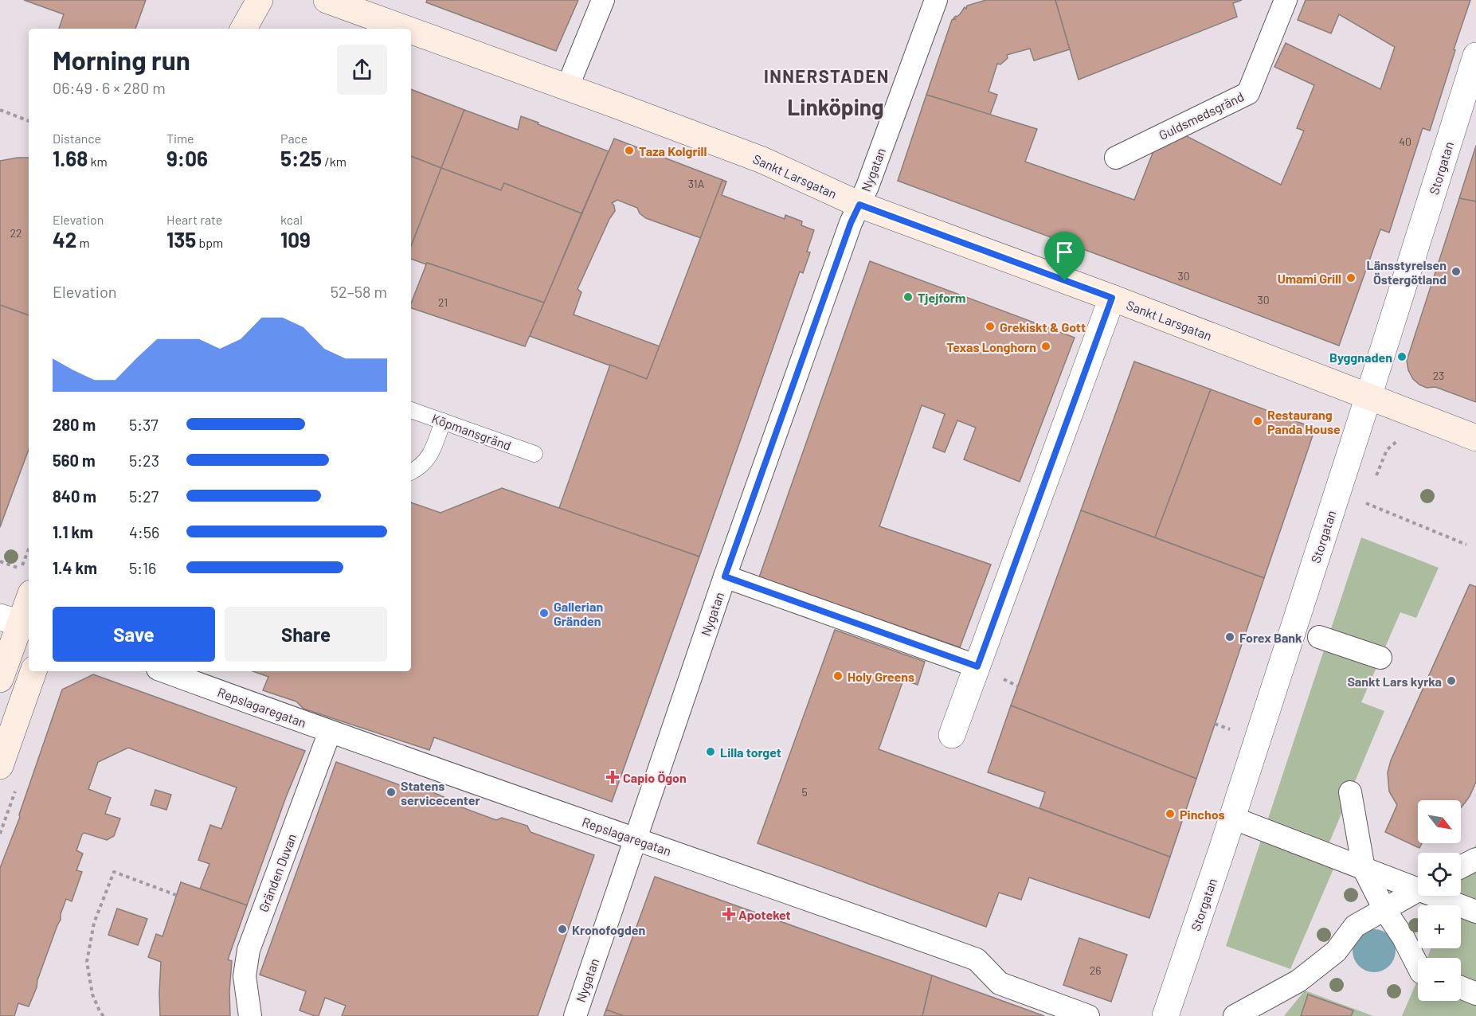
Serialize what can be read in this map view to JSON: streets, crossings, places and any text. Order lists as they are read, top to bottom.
{
  "streets": {
    "main road": ["Sankt Larsgatan"],
    "street": [
      "Guldsmedsgränd",
      "Storgatan",
      "Nygatan",
      "Repslagaregatan",
      "Gränden Duvan"
    ],
    "lane": ["Köpmansgränd"]
  },
  "crossings": [
    ["Storgatan", "Sankt Larsgatan"],
    ["Nygatan", "Sankt Larsgatan"],
    ["Nygatan", "Repslagaregatan"],
    ["Repslagaregatan", "Gränden Duvan"]
  ],
  "districts": ["INNERSTADEN", "Linköping"],
  "places": {
    "other": [
      "Taza Kolgrill",
      "Länsstyrelsen Östergötland",
      "Umami Grill",
      "Tjejform",
      "Grekiskt & Gott",
      "Texas Longhorn",
      "Byggnaden",
      "Restaurang Panda House",
      "Gallerian Gränden",
      "Forex Bank",
      "Holy Greens",
      "Sankt Lars kyrka",
      "Lilla torget",
      "Statens servicecenter",
      "Pinchos",
      "Kronofogden"
    ],
    "health": ["Capio Ögon", "Apoteket"]
  },
  "house_numbers": [
    "40",
    "31A",
    "22",
    "30",
    "30",
    "21",
    "23",
    "5",
    "26"
  ],
  "north": "bottom right",
  "page": {
    "heading": ["Morning run", "06:49 · 6 × 280 m"],
    "stats": [
      ["Distance", "1.68 km"],
      ["Time", "9:06"],
      ["Pace", "5:25 /km"],
      ["Elevation", "42 m"],
      ["Heart rate", "135 bpm"],
      ["kcal", "109"]
    ],
    "chart": ["Elevation", "52–58 m"],
    "list": [
      {
        "name": "280 m",
        "note": "5:37"
      },
      {
        "name": "560 m",
        "note": "5:23"
      },
      {
        "name": "840 m",
        "note": "5:27"
      },
      {
        "name": "1.1 km",
        "note": "4:56"
      },
      {
        "name": "1.4 km",
        "note": "5:16"
      }
    ],
    "buttons": ["Save", "Share"],
    "map_buttons": ["+", "−"]
  }
}
